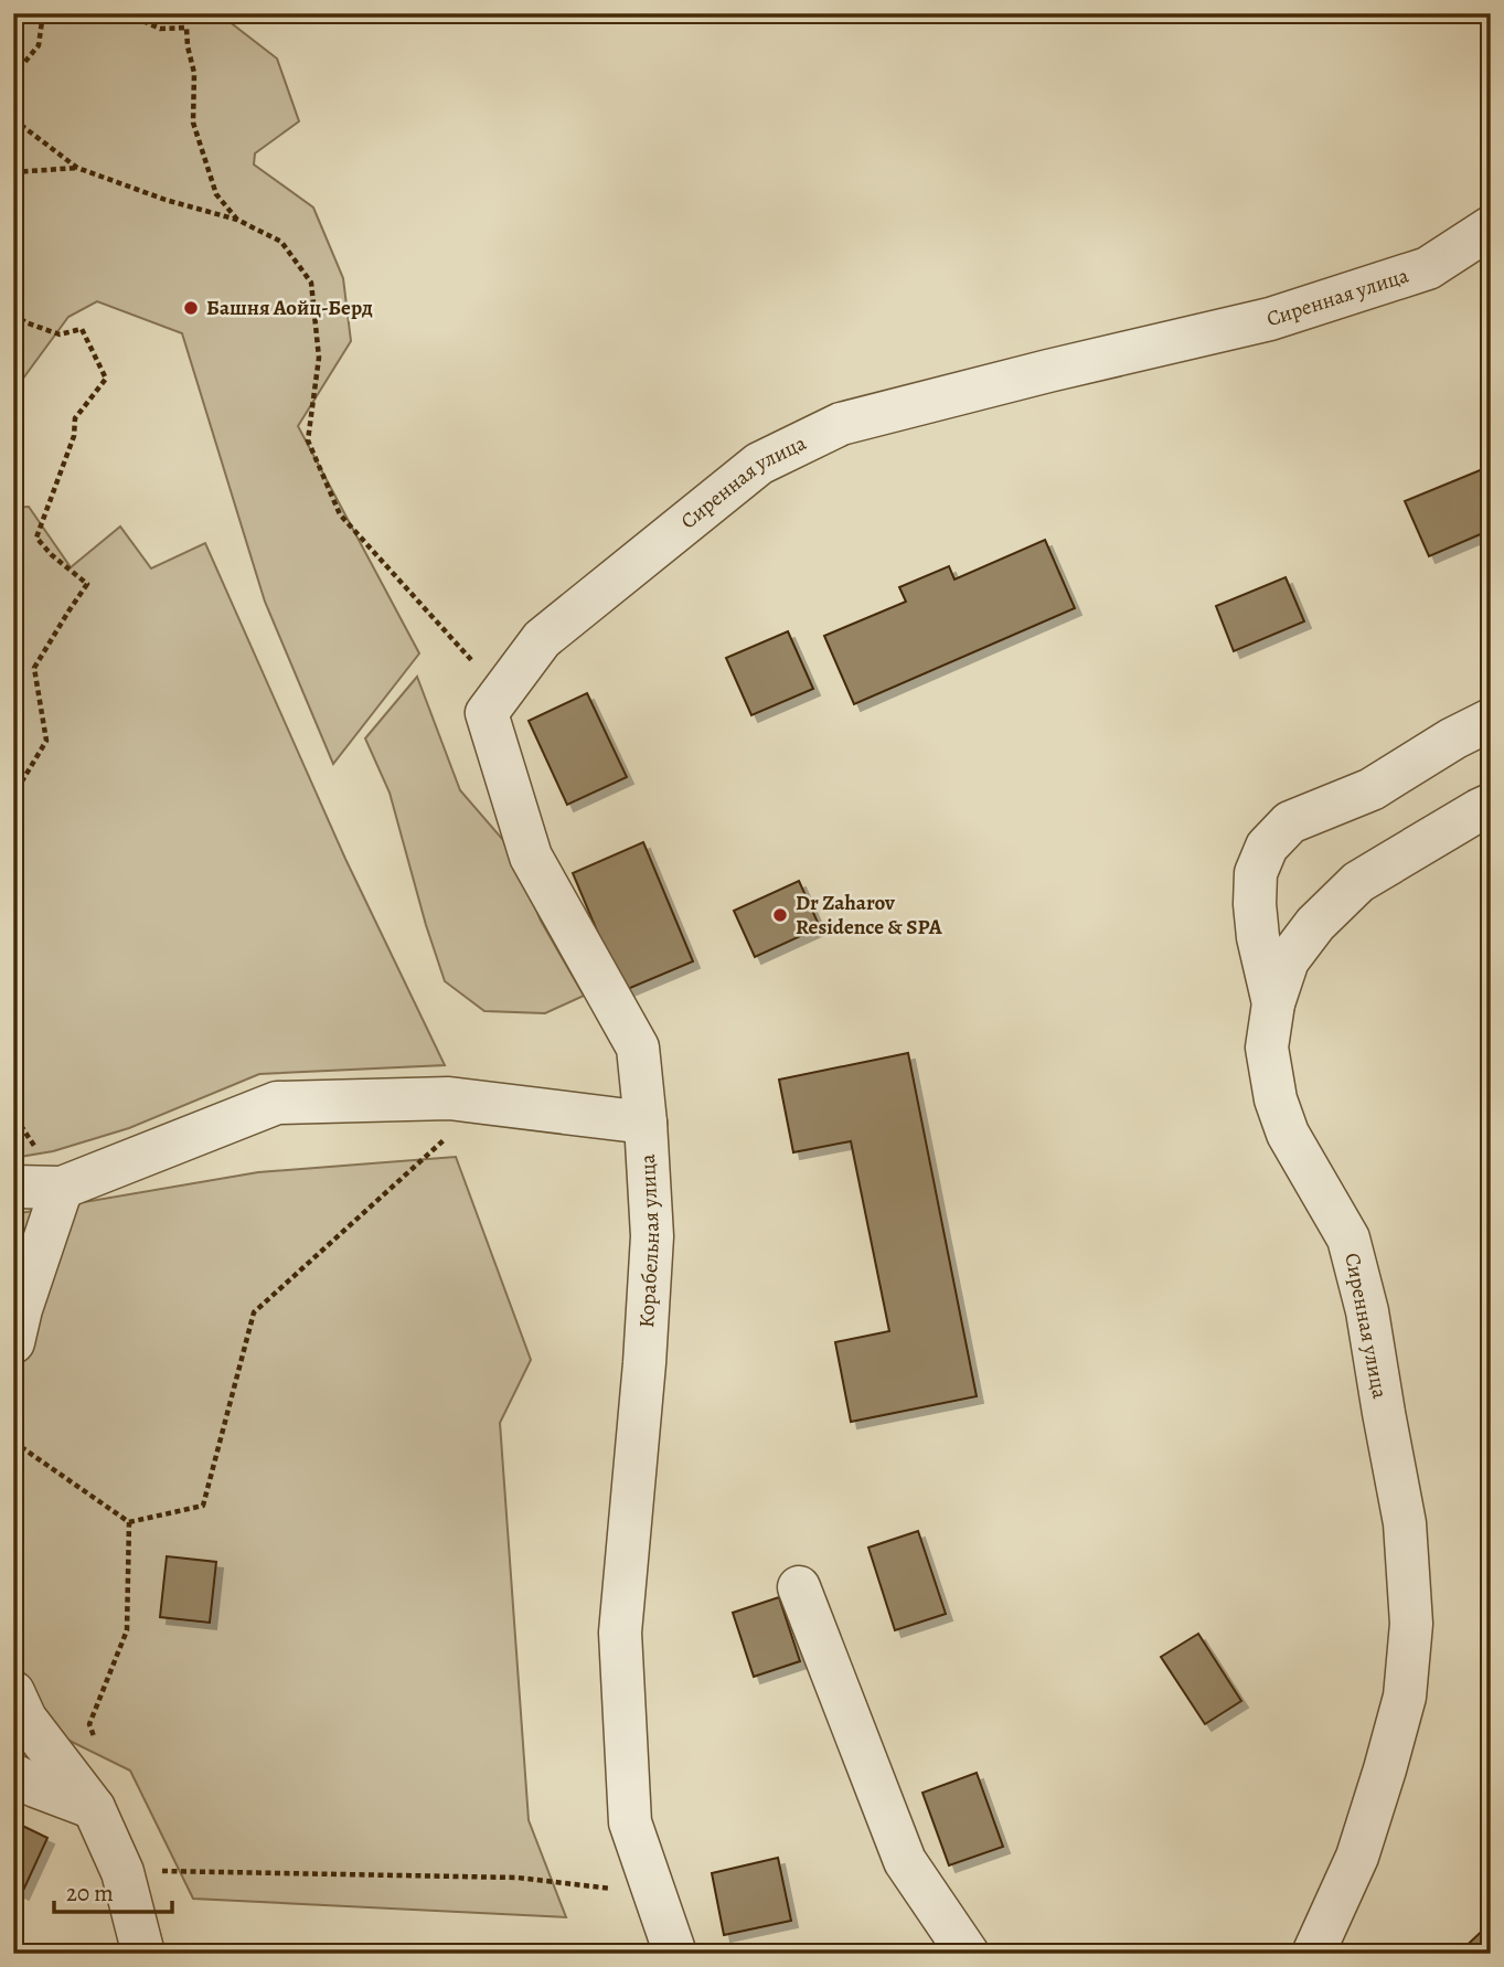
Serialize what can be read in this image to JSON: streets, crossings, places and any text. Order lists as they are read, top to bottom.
{
  "streets": {
    "street": ["Сиренная улица", "Корабельная улица"]
  },
  "places": ["Башня Аойц-Берд", "Dr Zaharov Residence & SPA"],
  "scale_bar": "20 m"
}
